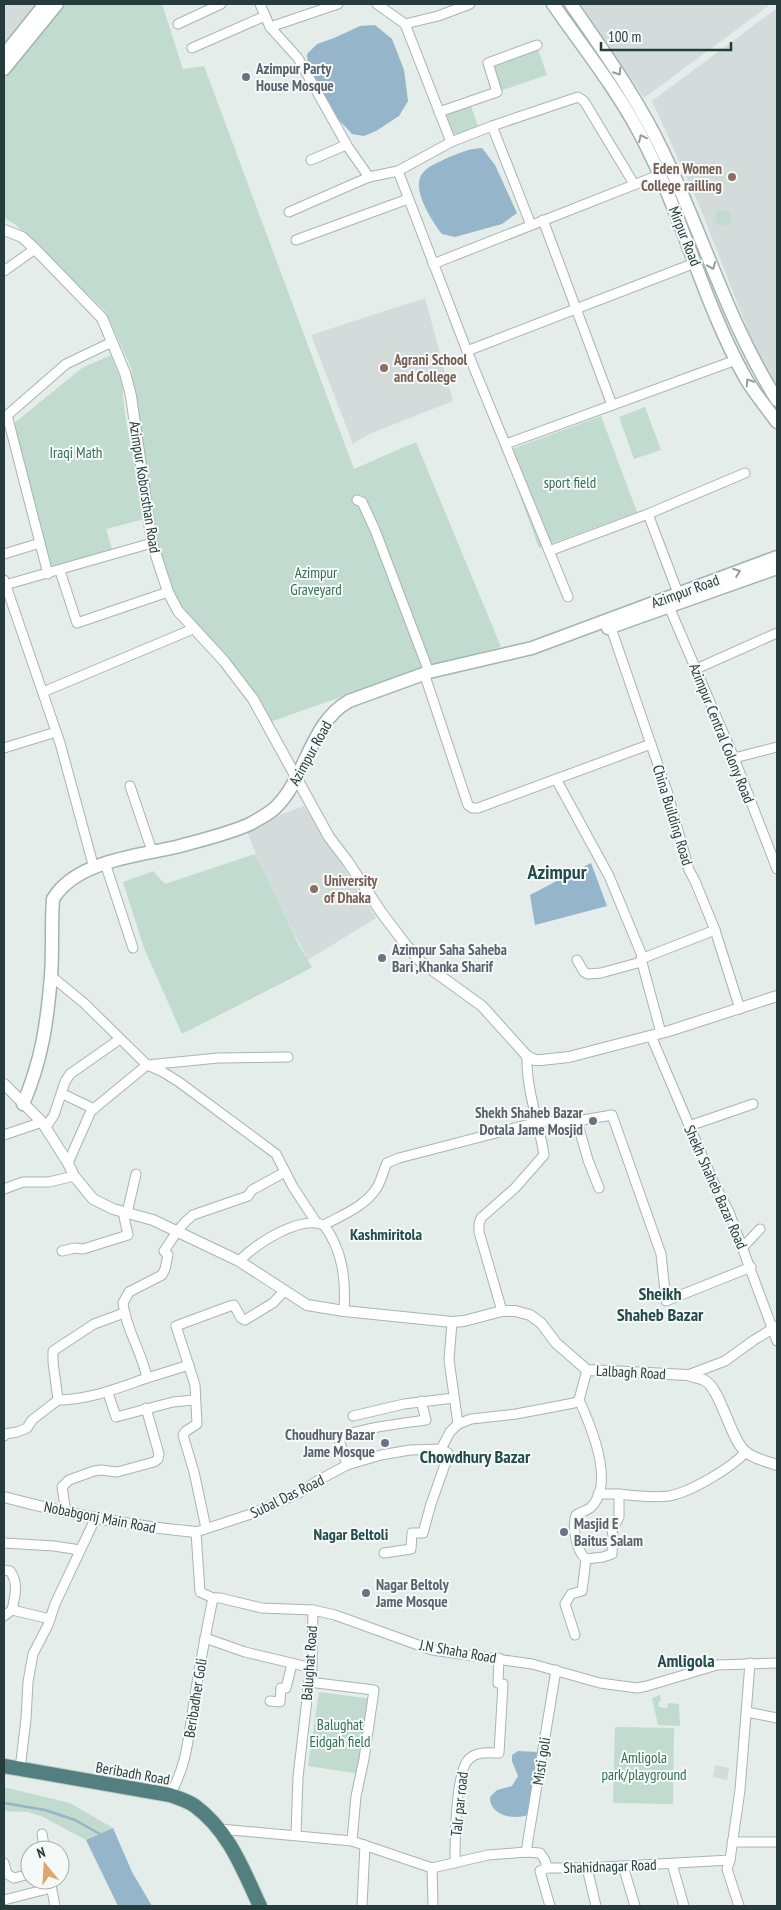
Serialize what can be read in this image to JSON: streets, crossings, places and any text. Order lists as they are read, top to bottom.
{
  "streets": {
    "highway": ["Beribadh Road"],
    "main road": ["Mirpur Road", "Azimpur Road"],
    "street": [
      "Azimpur Koborsthan Road",
      "Azimpur Central Colony Road",
      "China Building Road",
      "Shekh Shaheb Bazar Road",
      "Lalbagh Road",
      "Subal Das Road",
      "Nobabgonj Main Road",
      "J.N Shaha Road",
      "Balughat Road",
      "Beribadher Goli",
      "Misti goli",
      "Talr par road",
      "Shahidnagar Road"
    ]
  },
  "crossings": [
    ["Azimpur Koborsthan Road", "Azimpur Road"],
    ["Azimpur Road", "Azimpur Central Colony Road"],
    ["Azimpur Road", "China Building Road"],
    ["Azimpur Road", "Lalbagh Road"],
    ["Subal Das Road", "Nobabgonj Main Road"],
    ["J.N Shaha Road", "Balughat Road"],
    ["J.N Shaha Road", "Beribadher Goli"],
    ["J.N Shaha Road", "Misti goli"],
    ["J.N Shaha Road", "Talr par road"],
    ["Beribadher Goli", "Beribadh Road"],
    ["Misti goli", "Shahidnagar Road"]
  ],
  "districts": [
    "Azimpur",
    "Kashmiritola",
    "Sheikh Shaheb Bazar",
    "Chowdhury Bazar",
    "Nagar Beltoli",
    "Amligola"
  ],
  "parks": [
    "Iraqi Math",
    "sport field",
    "Azimpur Graveyard",
    "Balughat Eidgah field",
    "Amligola park/playground"
  ],
  "places": [
    "Azimpur Party House Mosque",
    "Eden Women College railling",
    "Agrani School and College",
    "University of Dhaka",
    "Azimpur Saha Saheba Bari ,Khanka Sharif",
    "Shekh Shaheb Bazar Dotala Jame Mosjid",
    "Choudhury Bazar Jame Mosque",
    "Masjid E Baitus Salam",
    "Nagar Beltoly Jame Mosque"
  ],
  "scale_bar": "100 m",
  "north": "top"
}
